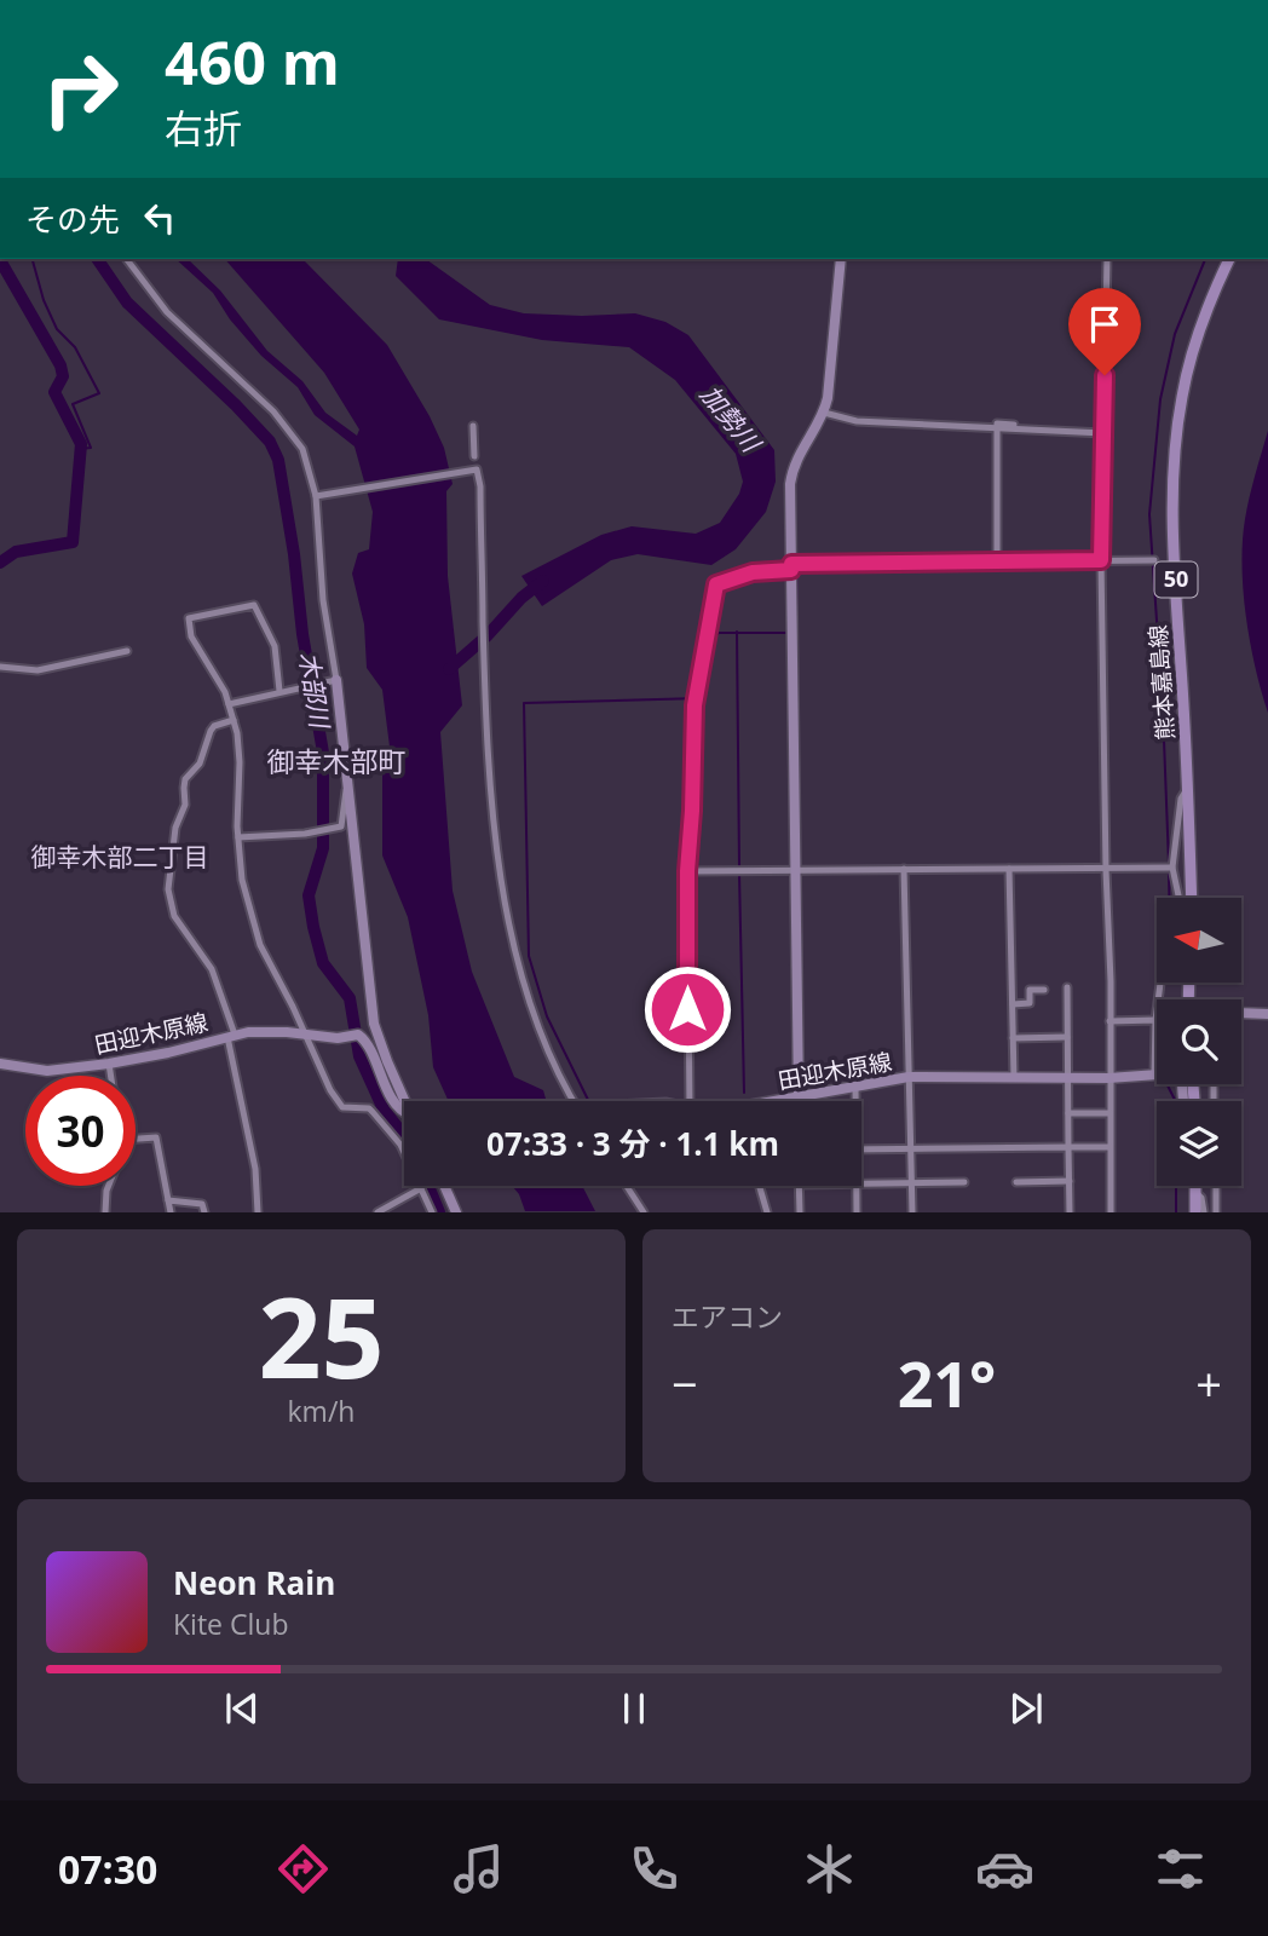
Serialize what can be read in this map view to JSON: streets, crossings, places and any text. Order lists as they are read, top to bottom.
{
  "streets": {
    "main road": ["50", "熊本嘉島線"],
    "street": ["田迎木原線"]
  },
  "districts": ["御幸木部町", "御幸木部二丁目"],
  "water": ["加勢川", "木部川"],
  "north": "left",
  "page": {
    "turn": ["460 m", "右折"],
    "then": "その先",
    "limit": "30",
    "trip": "07:33 · 3 分 · 1.1 km",
    "tile": [
      ["25", "km/h"],
      "エアコン"
    ],
    "heat": ["−", "21°", "+"],
    "song": ["Neon Rain", "Kite Club"],
    "tabs": "07:30"
  }
}
